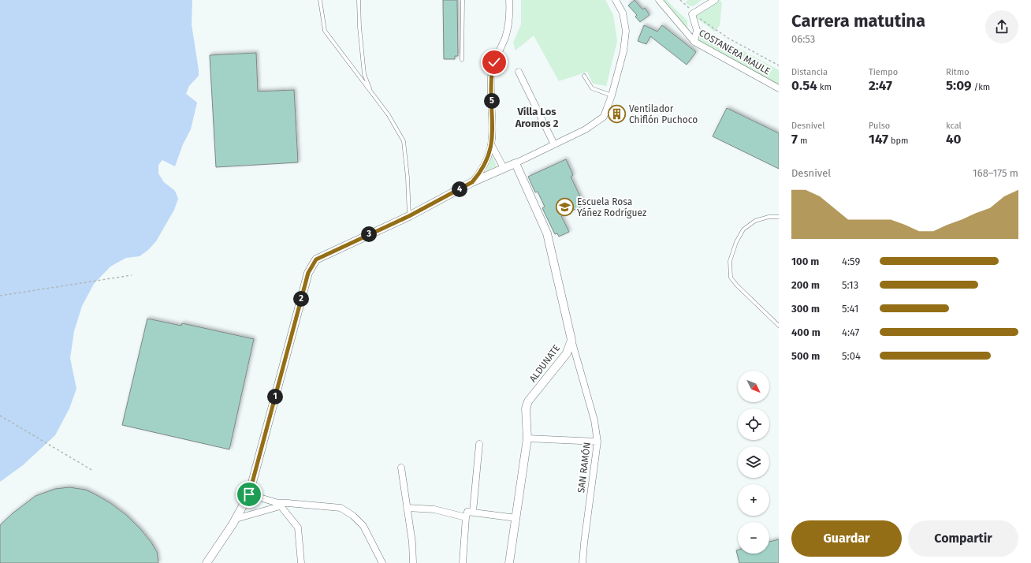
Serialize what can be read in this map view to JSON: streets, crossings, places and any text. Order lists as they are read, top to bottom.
{
  "streets": {
    "street": ["COSTANERA MAULE", "ALDUNATE", "SAN RAMÓN"]
  },
  "crossings": [
    ["ALDUNATE", "SAN RAMÓN"]
  ],
  "districts": ["Villa Los Aromos 2"],
  "places": {
    "building": ["Ventilador Chiflón Puchoco"],
    "school or university": ["Escuela Rosa Yáñez Rodríguez"]
  },
  "north": "bottom right",
  "page": {
    "heading": ["Carrera matutina", "06:53"],
    "stats": [
      ["Distancia", "0.54 km"],
      ["Tiempo", "2:47"],
      ["Ritmo", "5:09 /km"],
      ["Desnivel", "7 m"],
      ["Pulso", "147 bpm"],
      ["kcal", "40"]
    ],
    "pins": [
      "5",
      "4",
      "3",
      "2",
      "1"
    ],
    "chart": ["Desnivel", "168–175 m"],
    "list": [
      {
        "name": "100 m",
        "note": "4:59"
      },
      {
        "name": "200 m",
        "note": "5:13"
      },
      {
        "name": "300 m",
        "note": "5:41"
      },
      {
        "name": "400 m",
        "note": "4:47"
      },
      {
        "name": "500 m",
        "note": "5:04"
      }
    ],
    "map_buttons": ["+", "−"],
    "buttons": ["Guardar", "Compartir"]
  }
}
